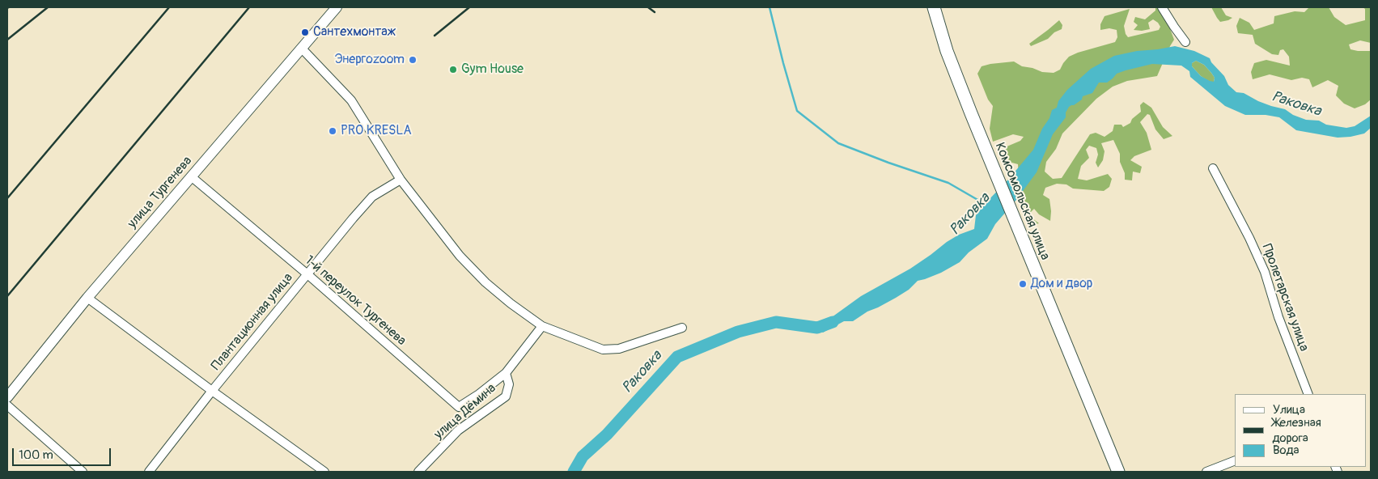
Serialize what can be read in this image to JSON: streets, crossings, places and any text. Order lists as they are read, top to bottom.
{
  "streets": {
    "main road": ["Комсомольская улица"],
    "street": [
      "улица Тургенева",
      "Пролетарская улица",
      "1-й переулок Тургенева",
      "Плантационная улица",
      "улица Дёмина"
    ]
  },
  "crossings": [
    ["улица Тургенева", "1-й переулок Тургенева"],
    ["1-й переулок Тургенева", "Плантационная улица"],
    ["1-й переулок Тургенева", "улица Дёмина"]
  ],
  "water": ["Раковка"],
  "places": [
    "Сантехмонтаж",
    "Энергоzoom",
    "Gym House",
    "PRO KRESLA",
    "Дом и двор"
  ],
  "legend": ["Улица", "Железная дорога", "Вода"],
  "scale_bar": "100 m"
}
